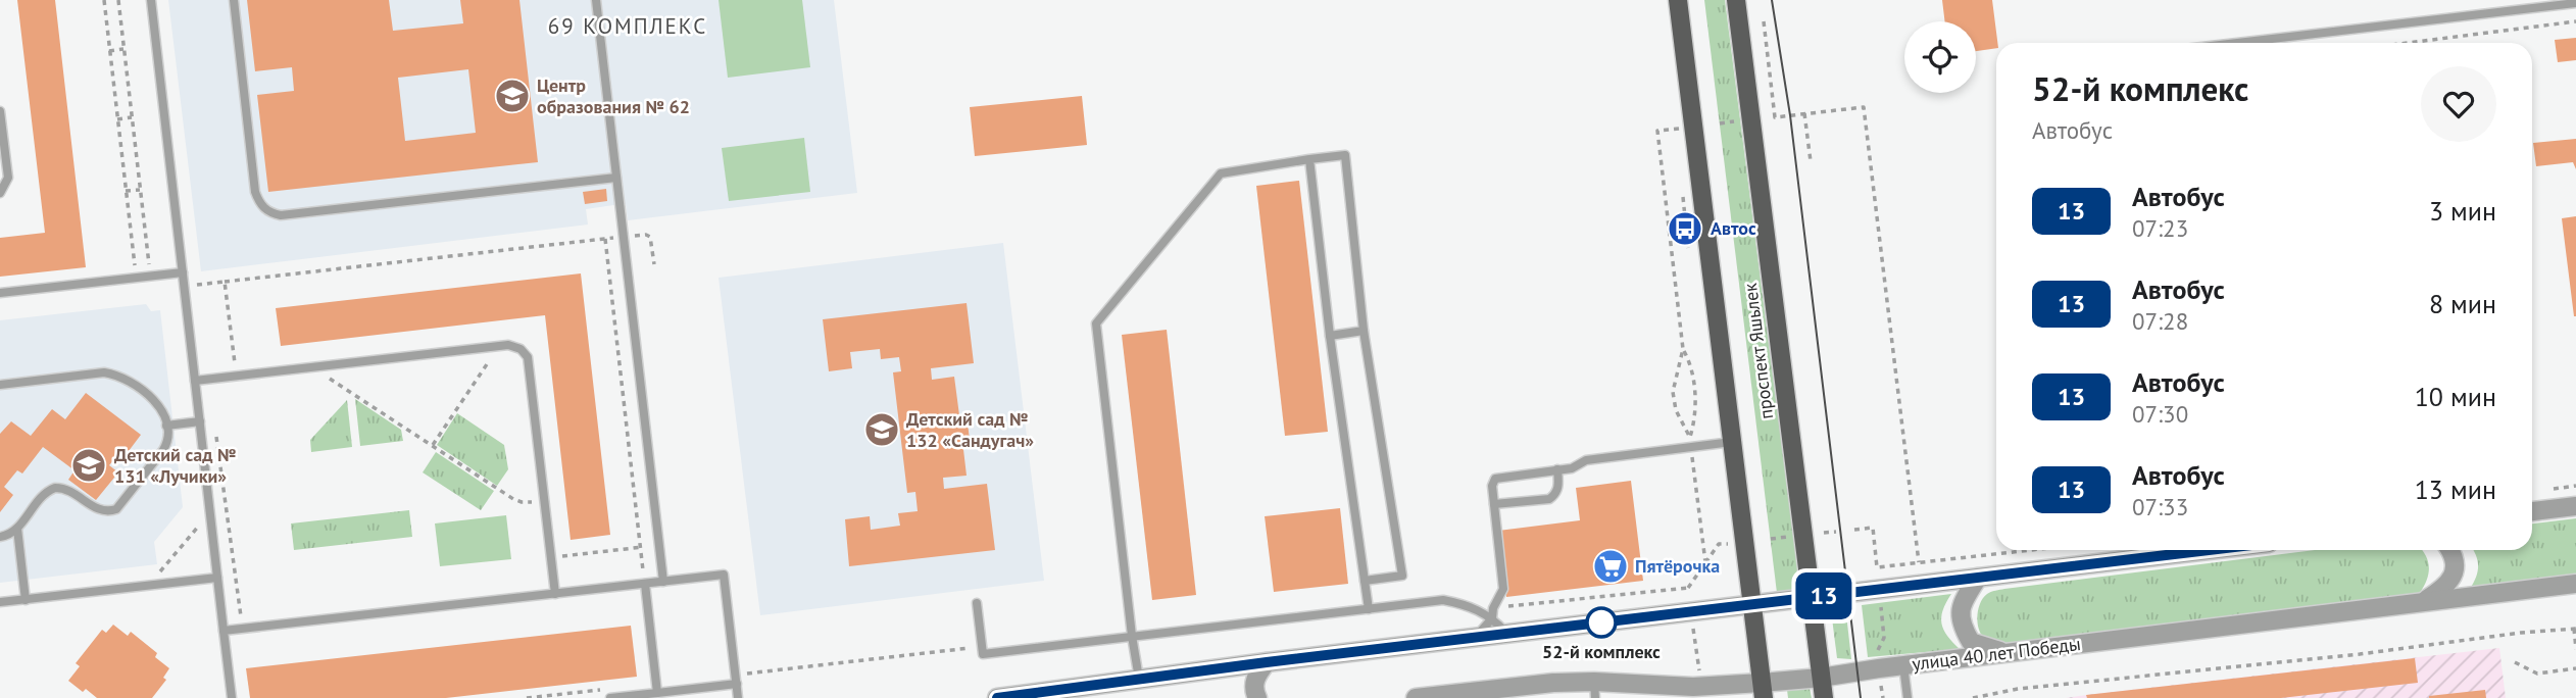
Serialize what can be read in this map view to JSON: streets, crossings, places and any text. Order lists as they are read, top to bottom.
{
  "streets": {
    "main road": ["проспект Яшьлек"],
    "street": ["улица 40 лет Победы"]
  },
  "crossings": [
    ["проспект Яшьлек", "улица 40 лет Победы"]
  ],
  "districts": ["69 КОМПЛЕКС"],
  "places": {
    "school or university": ["Центр образования № 62", "Детский сад № 132 «Сандугач»", "Детский сад № 131 «Лучики»"],
    "bus stop": ["Автос"],
    "supermarket": ["Пятёрочка"],
    "other": ["52-й комплекс"]
  },
  "lines": ["bus line 13"],
  "page": {
    "on_map": "13",
    "heading": ["52-й комплекс", "Автобус"],
    "list": [
      {
        "mark": "13",
        "name": "Автобус",
        "note": "07:23",
        "value": "3 мин"
      },
      {
        "mark": "13",
        "name": "Автобус",
        "note": "07:28",
        "value": "8 мин"
      },
      {
        "mark": "13",
        "name": "Автобус",
        "note": "07:30",
        "value": "10 мин"
      },
      {
        "mark": "13",
        "name": "Автобус",
        "note": "07:33",
        "value": "13 мин"
      }
    ]
  }
}
